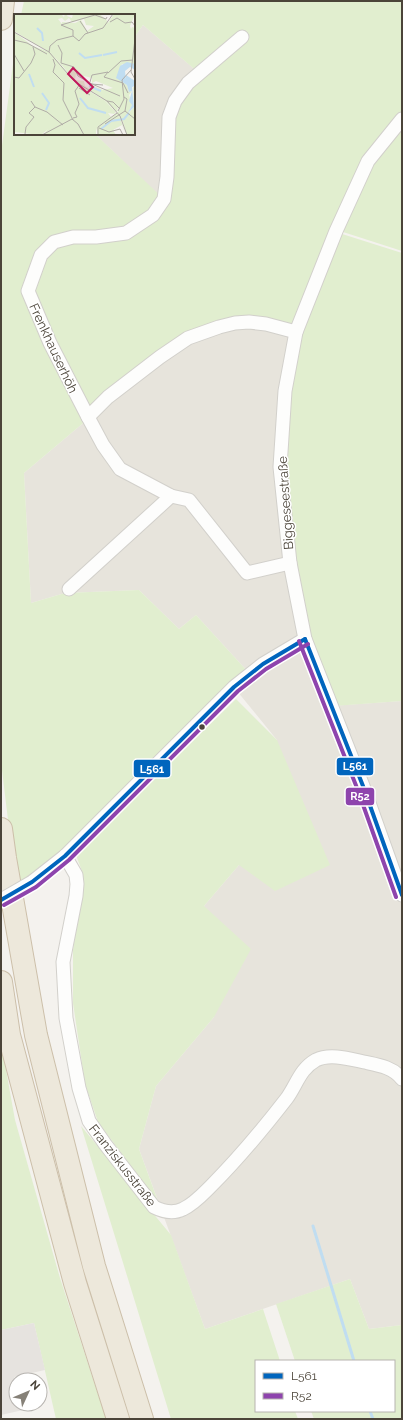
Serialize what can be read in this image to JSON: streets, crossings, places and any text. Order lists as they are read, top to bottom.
{
  "streets": {
    "street": ["Frenkhauserhöh", "Biggeseestraße", "Franziskusstraße"]
  },
  "crossings": [
    ["Frenkhauserhöh", "Biggeseestraße"]
  ],
  "lines": ["transit line L561", "transit line R52"],
  "legend": ["L561", "R52"],
  "north": "top right"
}
